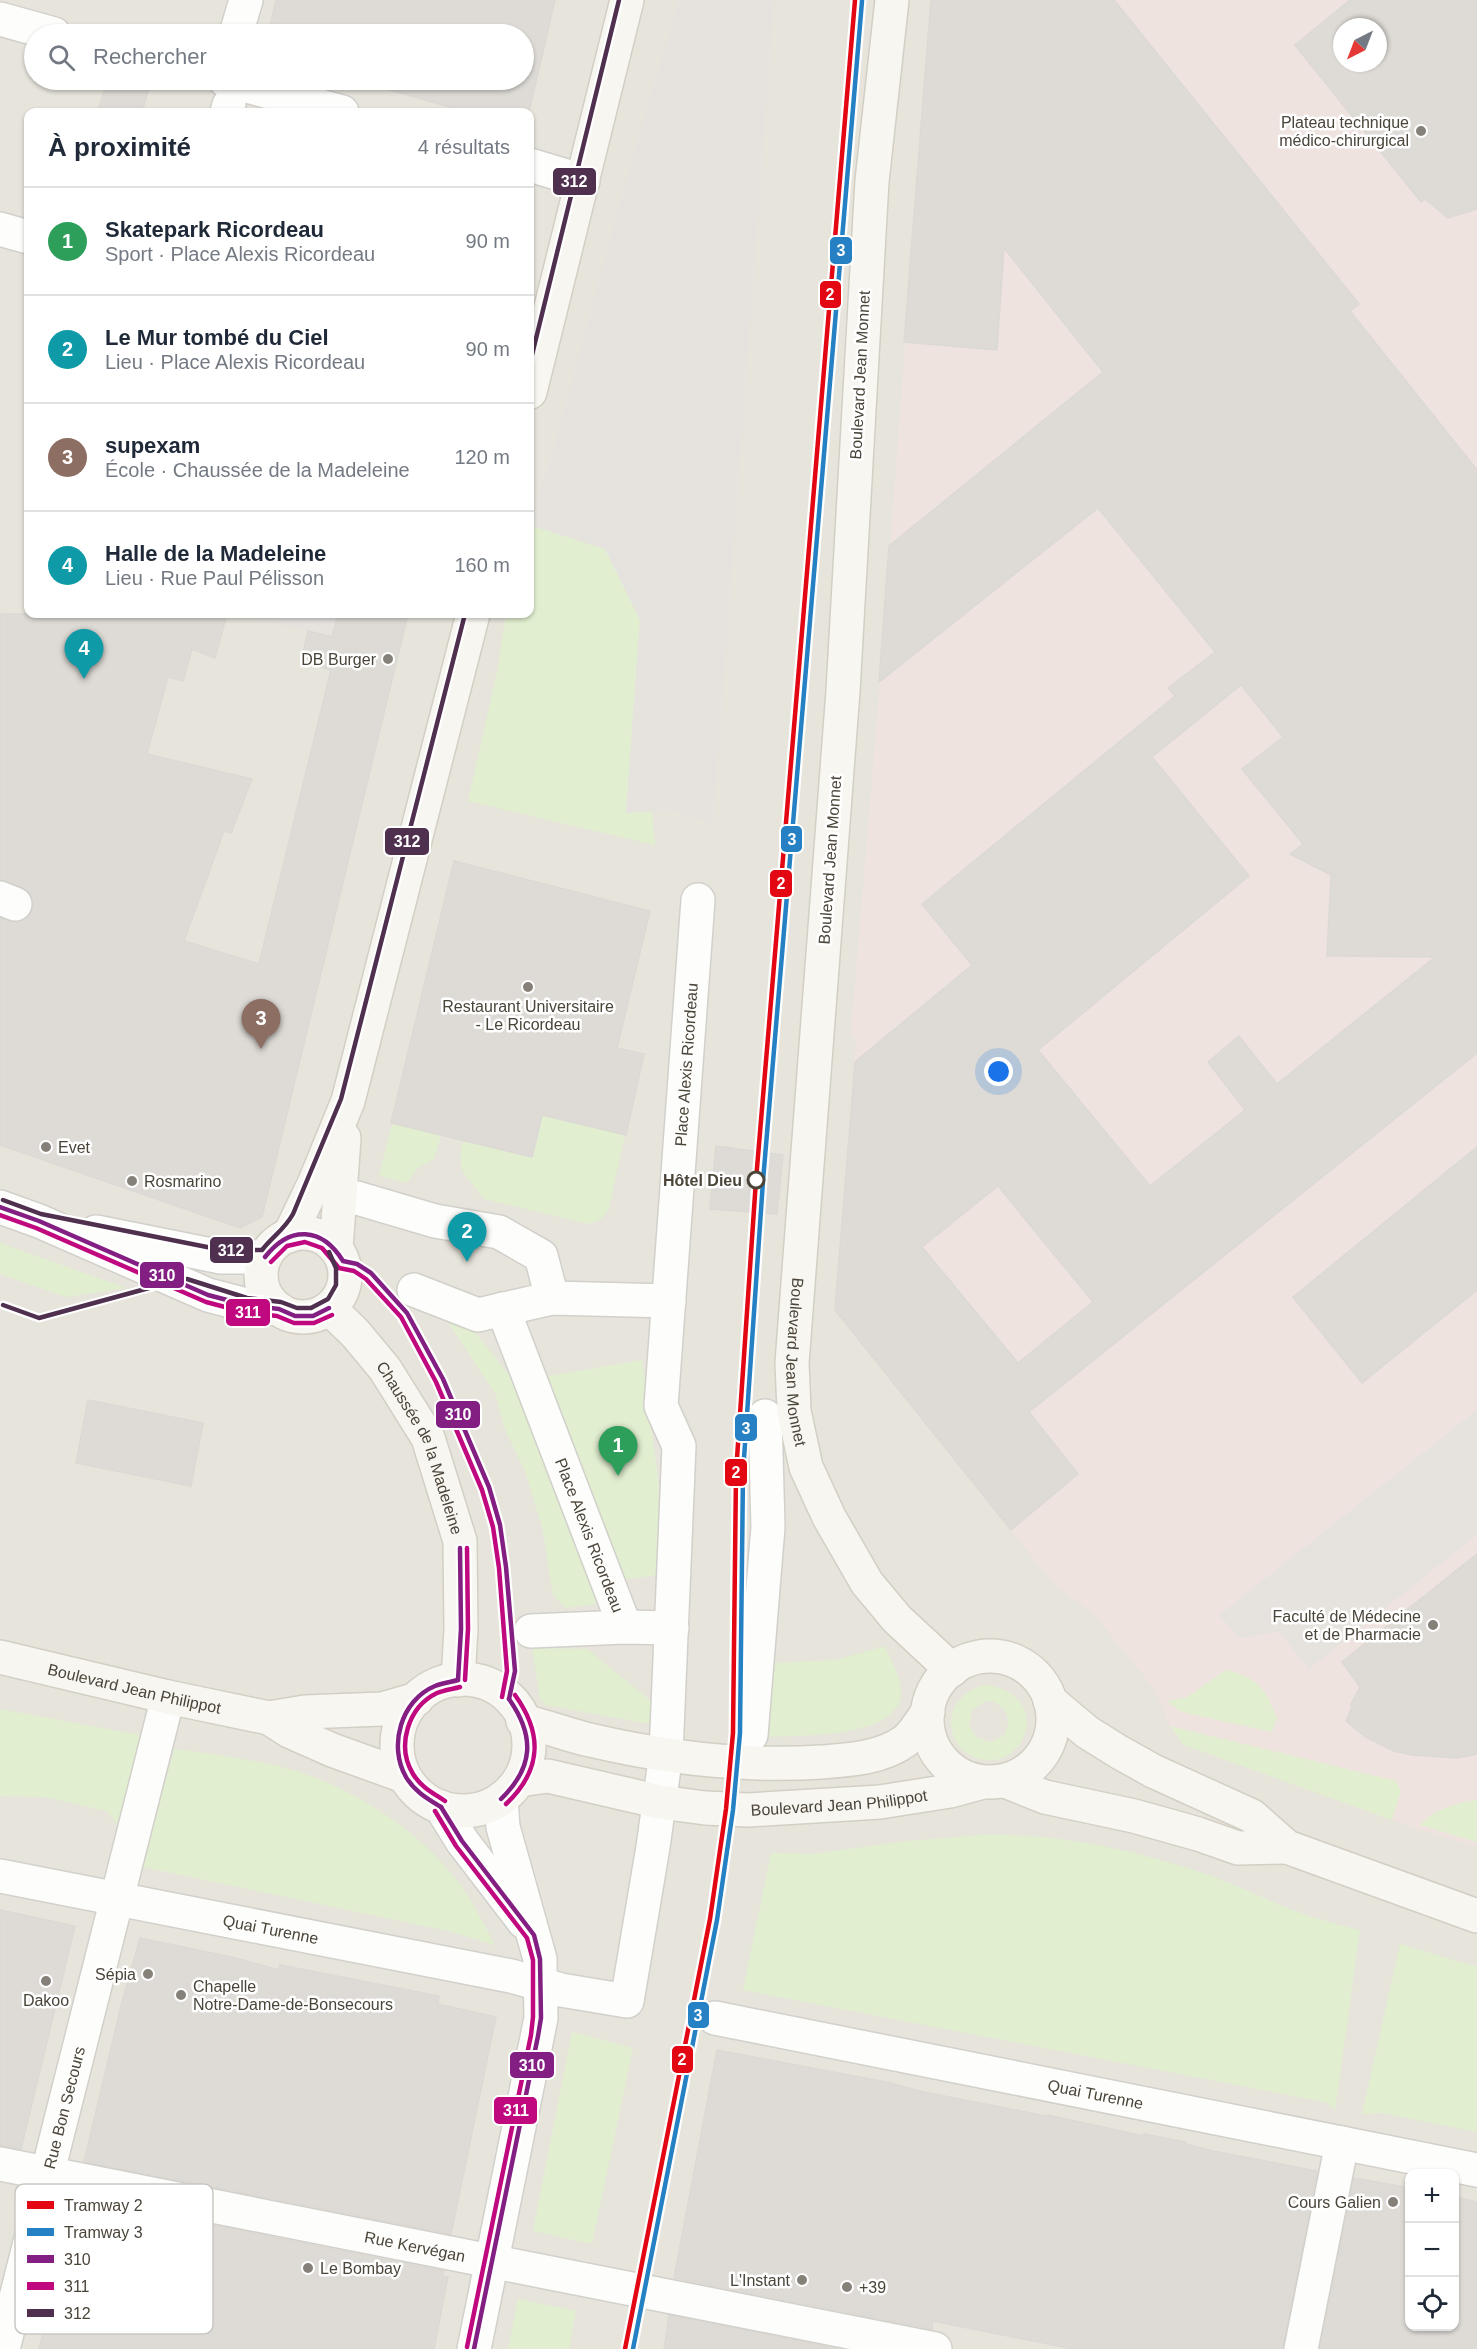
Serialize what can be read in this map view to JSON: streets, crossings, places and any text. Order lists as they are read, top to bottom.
{
  "streets": {
    "main road": ["Boulevard Jean Monnet", "Chaussée de la Madeleine", "Boulevard Jean Philippot"],
    "street": [
      "Place Alexis Ricordeau",
      "Quai Turenne",
      "Rue Bon Secours",
      "Rue Kervégan"
    ]
  },
  "crossings": [
    ["Boulevard Jean Monnet", "Boulevard Jean Philippot"],
    ["Place Alexis Ricordeau", "Boulevard Jean Philippot"],
    ["Place Alexis Ricordeau", "Quai Turenne"],
    ["Chaussée de la Madeleine", "Boulevard Jean Philippot"],
    ["Boulevard Jean Philippot", "Quai Turenne"],
    ["Boulevard Jean Philippot", "Rue Bon Secours"],
    ["Quai Turenne", "Rue Bon Secours"],
    ["Rue Bon Secours", "Rue Kervégan"]
  ],
  "places": [
    "Plateau technique médico-chirurgical",
    "DB Burger",
    "Restaurant Universitaire - Le Ricordeau",
    "Evet",
    "Hôtel Dieu",
    "Rosmarino",
    "Faculté de Médecine et de Pharmacie",
    "Sépia",
    "Dakoo",
    "Chapelle Notre-Dame-de-Bonsecours",
    "Cours Galien",
    "Le Bombay",
    "L'Instant",
    "+39"
  ],
  "lines": [
    "tram line 2",
    "transit line 312",
    "tram line 3",
    "transit line 310",
    "transit line 311"
  ],
  "legend": [
    "Tramway 2",
    "Tramway 3",
    "310",
    "311",
    "312"
  ],
  "north": "bottom left",
  "page": {
    "search": "Rechercher",
    "heading": ["À proximité", "4 résultats"],
    "list": [
      {
        "mark": "1",
        "name": "Skatepark Ricordeau",
        "note": "Sport · Place Alexis Ricordeau",
        "value": "90 m"
      },
      {
        "mark": "2",
        "name": "Le Mur tombé du Ciel",
        "note": "Lieu · Place Alexis Ricordeau",
        "value": "90 m"
      },
      {
        "mark": "3",
        "name": "supexam",
        "note": "École · Chaussée de la Madeleine",
        "value": "120 m"
      },
      {
        "mark": "4",
        "name": "Halle de la Madeleine",
        "note": "Lieu · Rue Paul Pélisson",
        "value": "160 m"
      }
    ],
    "pins": [
      "4",
      "3",
      "2",
      "1"
    ],
    "map_buttons": ["+", "−"]
  }
}
